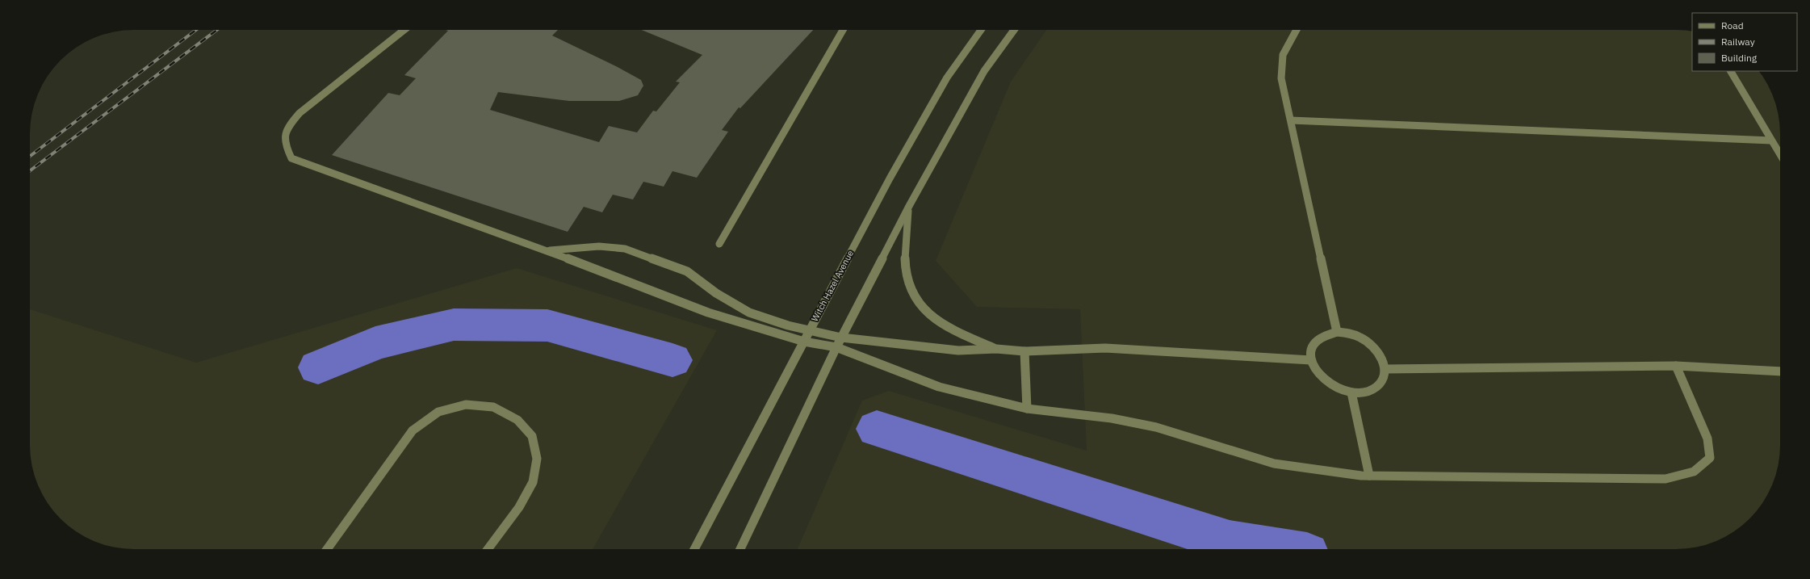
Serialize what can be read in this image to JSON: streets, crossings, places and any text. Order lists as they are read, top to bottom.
{
  "streets": {
    "street": ["Witch Hazel Avenue"]
  },
  "legend": ["Road", "Railway", "Building"]
}
